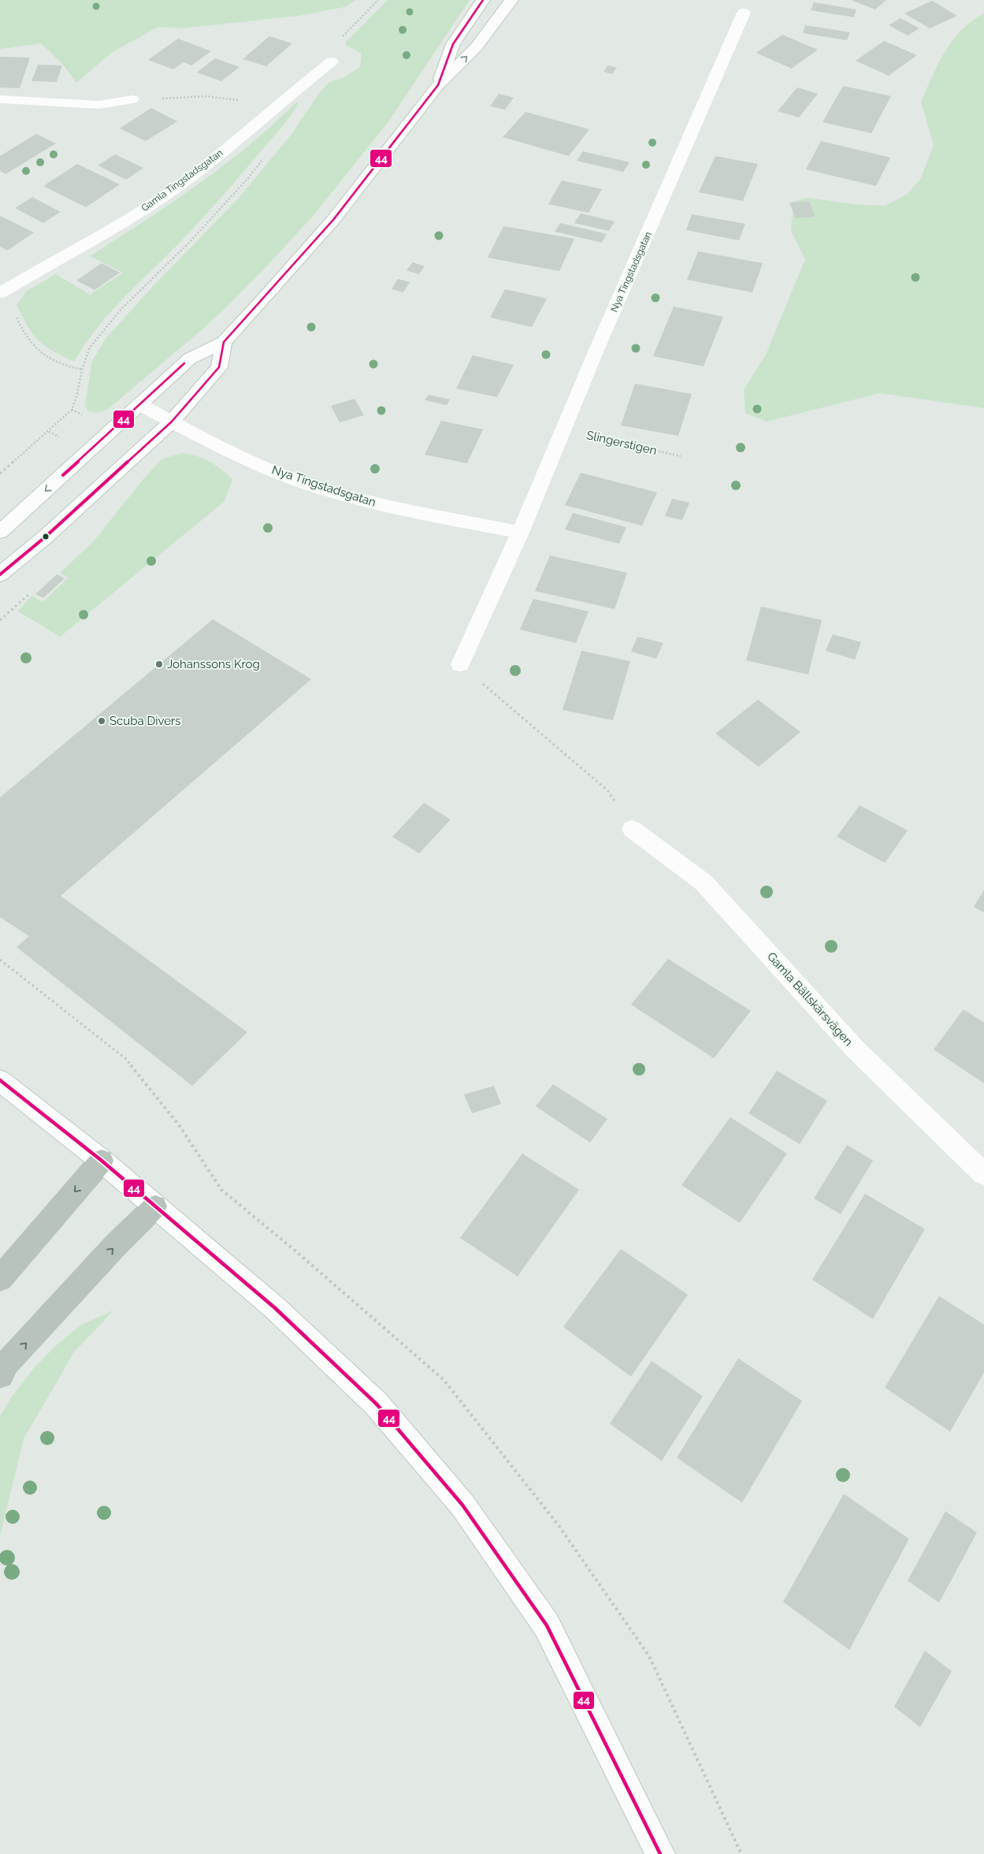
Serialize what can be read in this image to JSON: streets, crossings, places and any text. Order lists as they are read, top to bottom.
{
  "streets": {
    "street": ["Gamla Tingstadsgatan", "Nya Tingstadsgatan", "Gamla Bällskärsvägen"],
    "path": ["Slingerstigen"]
  },
  "crossings": [
    ["Nya Tingstadsgatan", "Slingerstigen"]
  ],
  "places": ["Johanssons Krog", "Scuba Divers"],
  "lines": ["transit line 44"]
}
